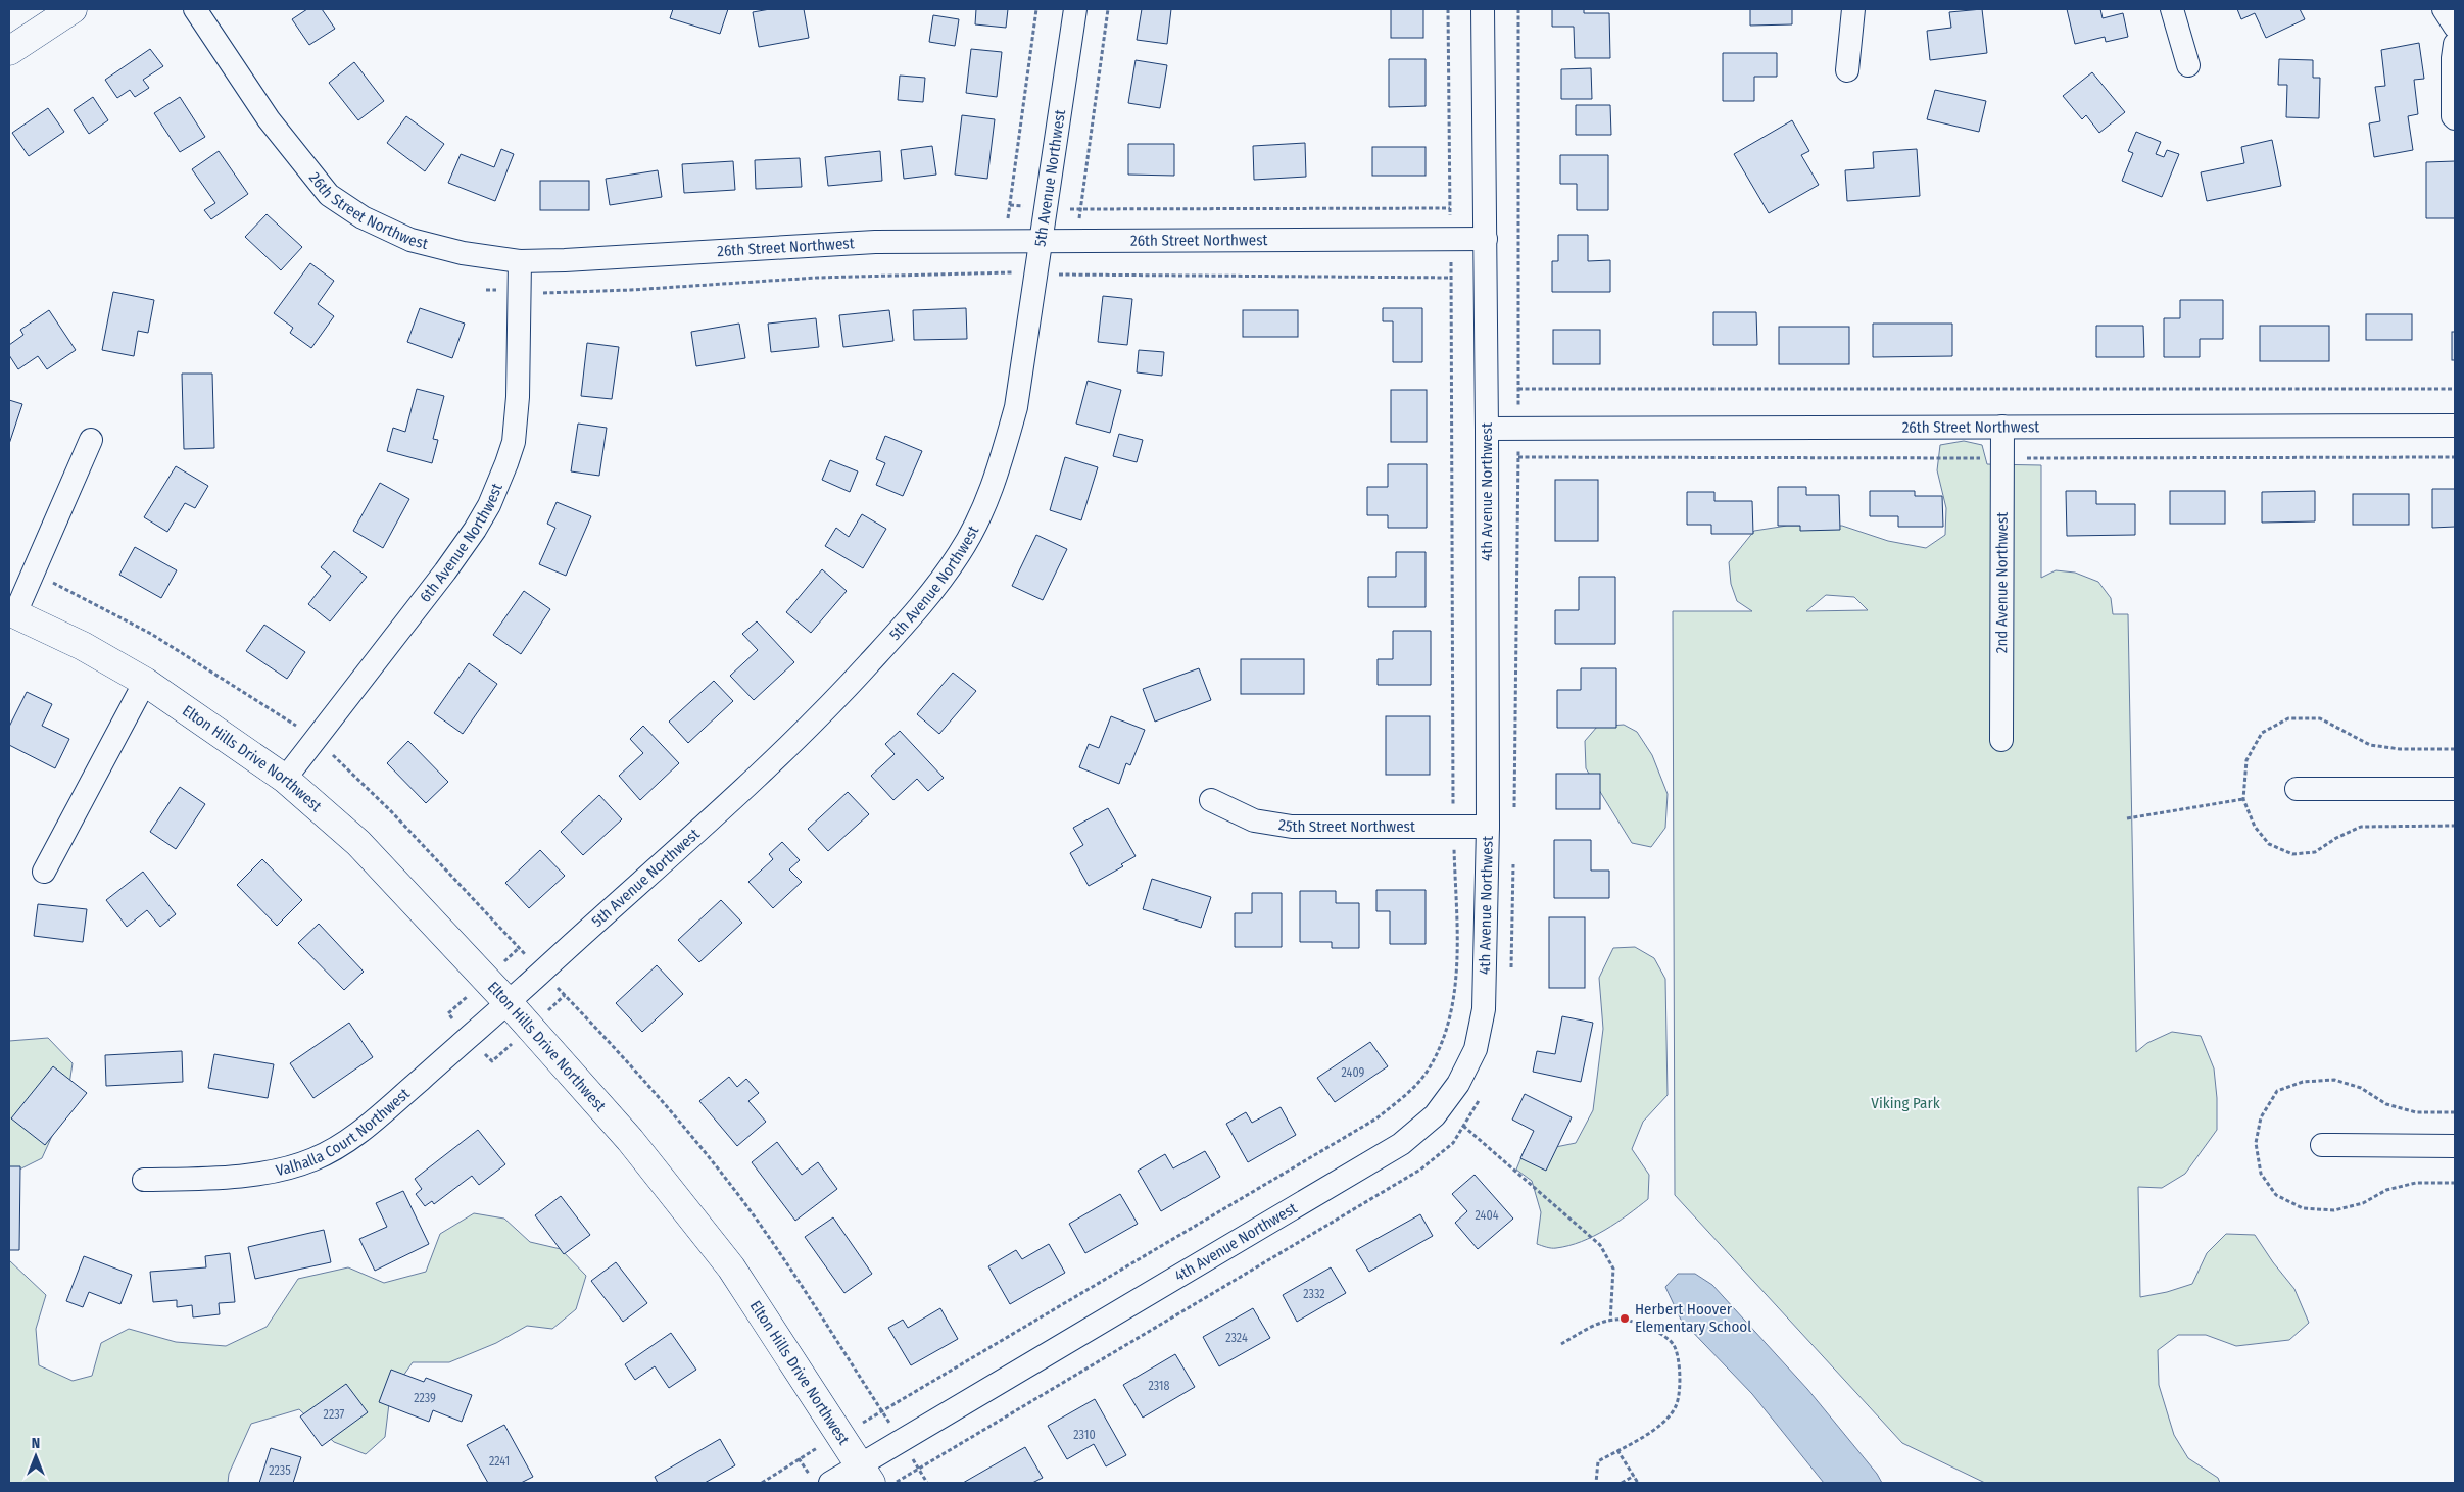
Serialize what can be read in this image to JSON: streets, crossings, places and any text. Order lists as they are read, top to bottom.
{
  "streets": {
    "main road": ["Elton Hills Drive Northwest"],
    "street": [
      "5th Avenue Northwest",
      "26th Street Northwest",
      "4th Avenue Northwest",
      "6th Avenue Northwest",
      "2nd Avenue Northwest",
      "25th Street Northwest",
      "Valhalla Court Northwest"
    ]
  },
  "crossings": [
    ["5th Avenue Northwest", "26th Street Northwest"],
    ["5th Avenue Northwest", "Elton Hills Drive Northwest"],
    ["5th Avenue Northwest", "Valhalla Court Northwest"],
    ["26th Street Northwest", "4th Avenue Northwest"],
    ["26th Street Northwest", "6th Avenue Northwest"],
    ["26th Street Northwest", "2nd Avenue Northwest"],
    ["4th Avenue Northwest", "Elton Hills Drive Northwest"],
    ["4th Avenue Northwest", "25th Street Northwest"],
    ["6th Avenue Northwest", "Elton Hills Drive Northwest"],
    ["Elton Hills Drive Northwest", "Valhalla Court Northwest"]
  ],
  "parks": ["Viking Park"],
  "places": ["Herbert Hoover Elementary School"],
  "house_numbers": [
    "2409",
    "2404",
    "2332",
    "2324",
    "2318",
    "2239",
    "2237",
    "2310",
    "2241",
    "2235"
  ],
  "north": "top"
}
